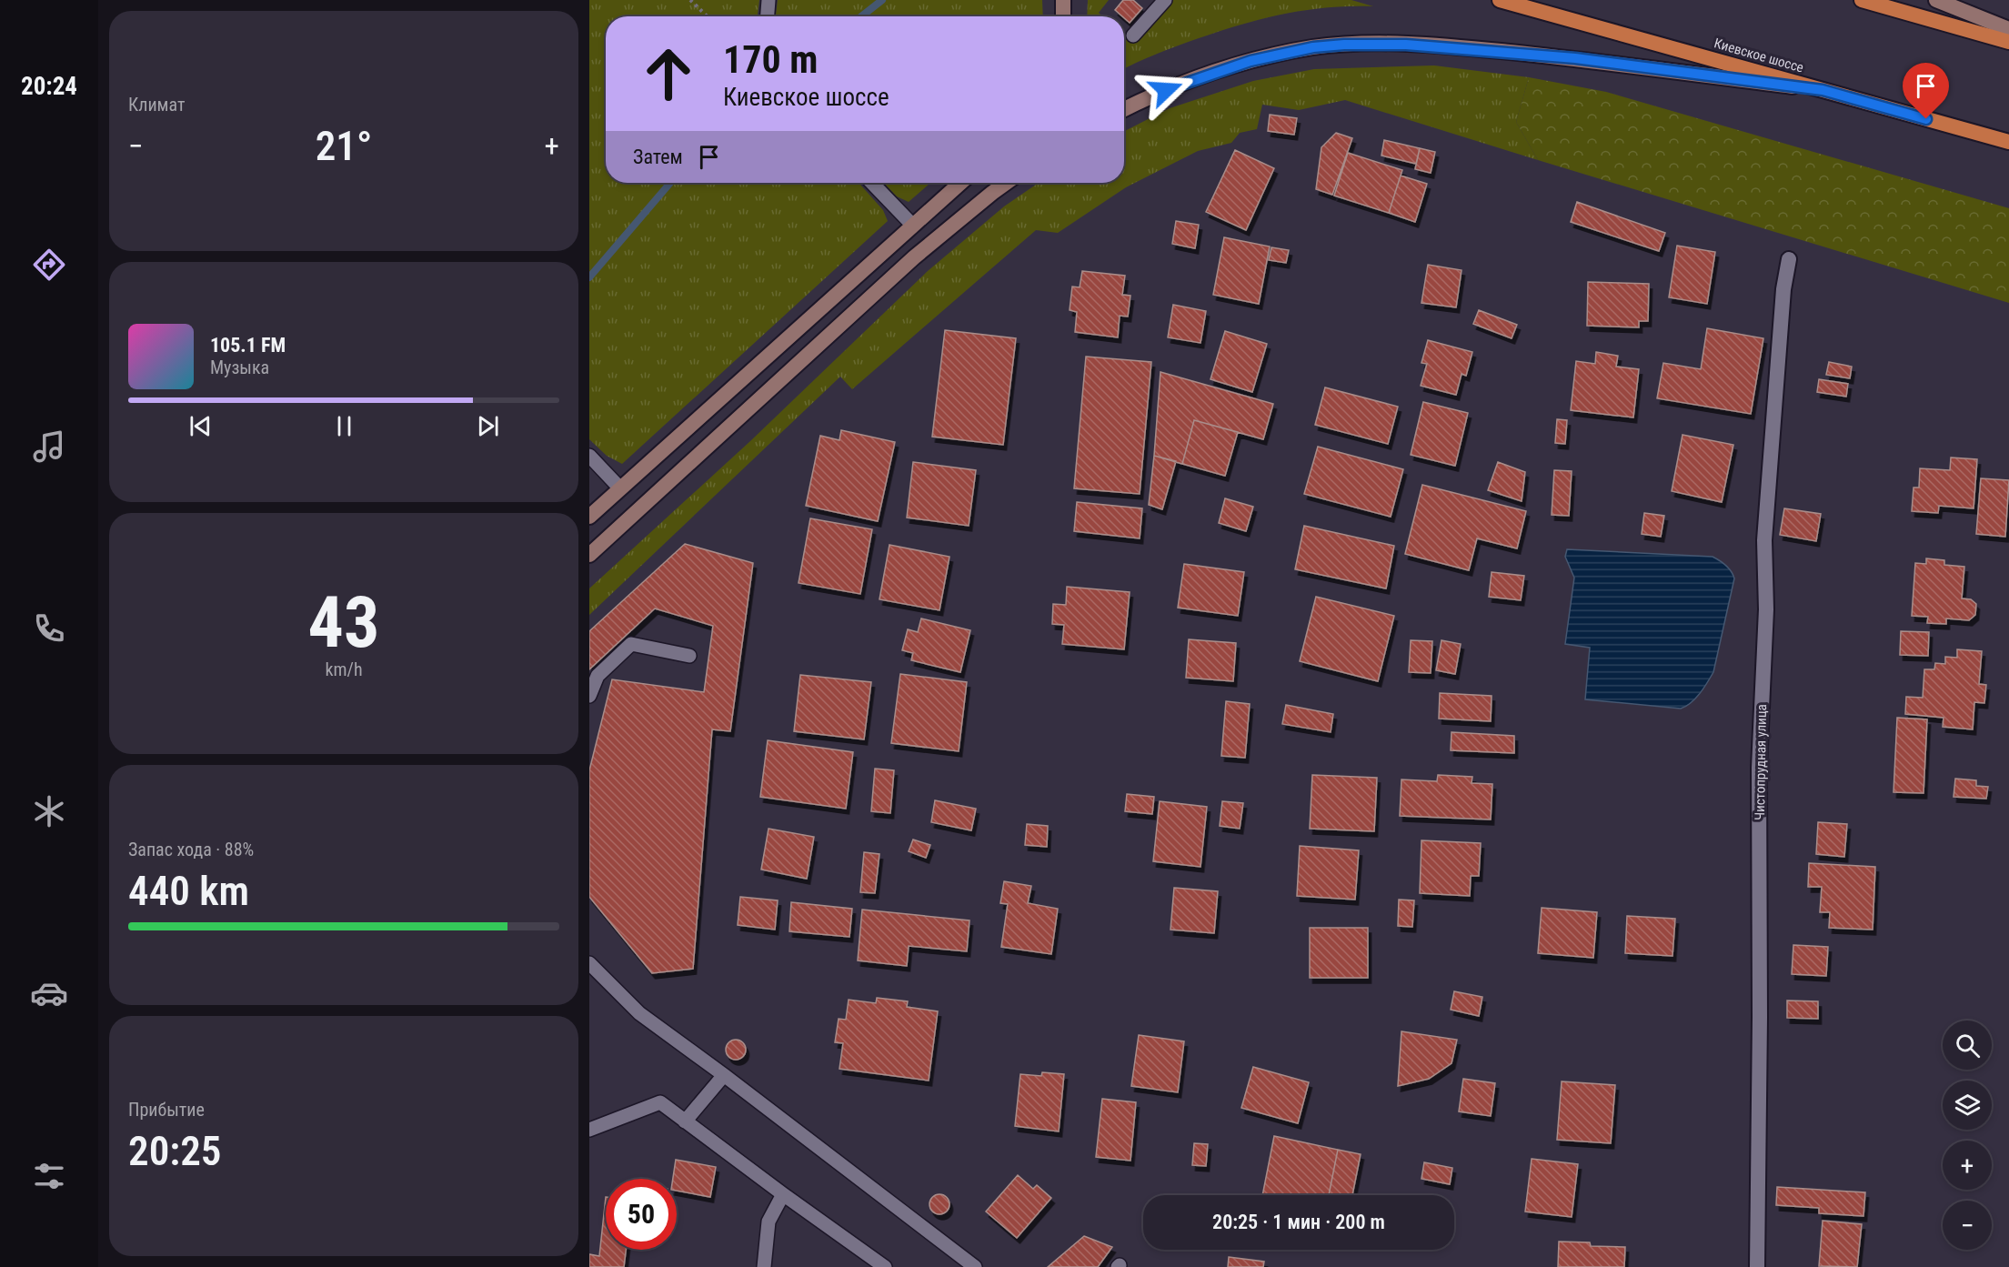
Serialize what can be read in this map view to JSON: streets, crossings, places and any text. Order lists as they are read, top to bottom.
{
  "streets": {
    "highway": ["Киевское шоссе"],
    "street": ["Чистопрудная улица"]
  },
  "page": {
    "tabs": "20:24",
    "tile": [
      "Климат",
      ["43", "km/h"],
      ["Запас хода · 88%", "440 km"],
      ["Прибытие", "20:25"]
    ],
    "turn": ["170 m", "Киевское шоссе"],
    "heat": ["−", "21°", "+"],
    "then": "Затем",
    "song": ["105.1 FM", "Музыка"],
    "map_buttons": ["+", "−"],
    "limit": "50",
    "trip": "20:25 · 1 мин · 200 m"
  }
}
